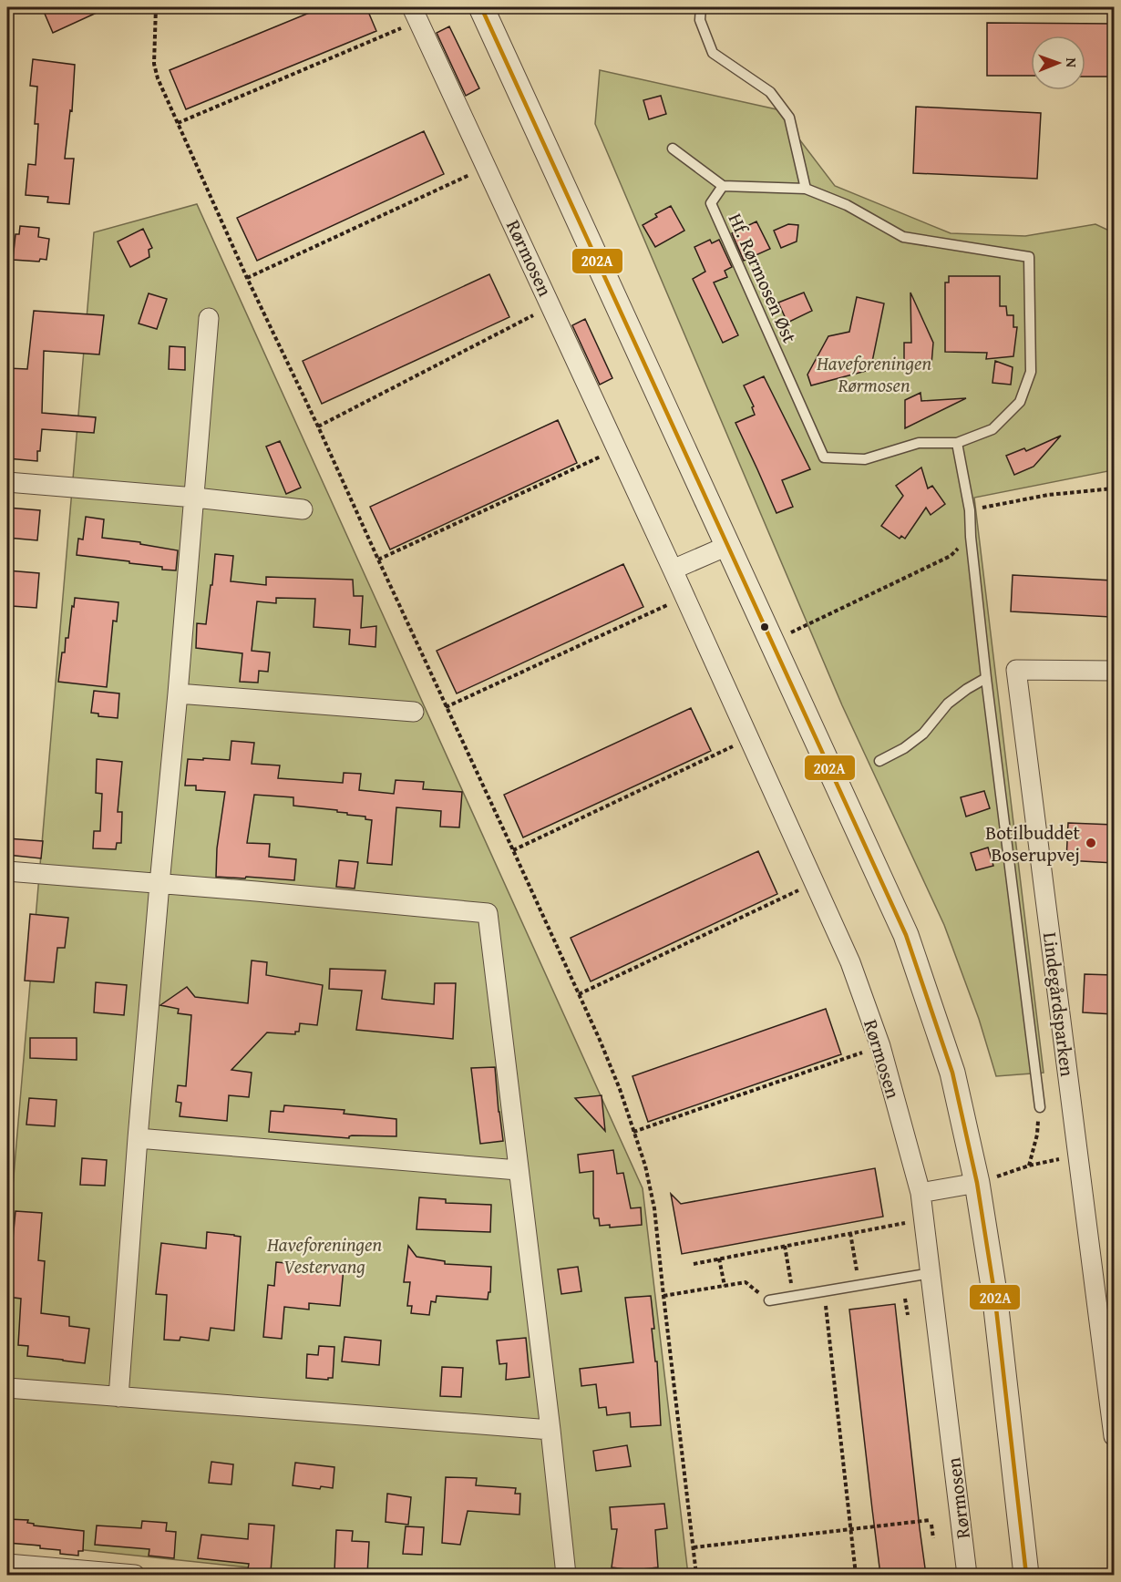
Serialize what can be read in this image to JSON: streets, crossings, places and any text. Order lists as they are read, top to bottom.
{
  "streets": {
    "street": ["Rørmosen", "Lindegårdsparken"],
    "lane": ["Hf. Rørmosen Øst"]
  },
  "parks": ["Haveforeningen Rørmosen", "Haveforeningen Vestervang"],
  "places": ["Botilbuddet Boserupvej"],
  "lines": ["transit line 202A"],
  "north": "right"
}
